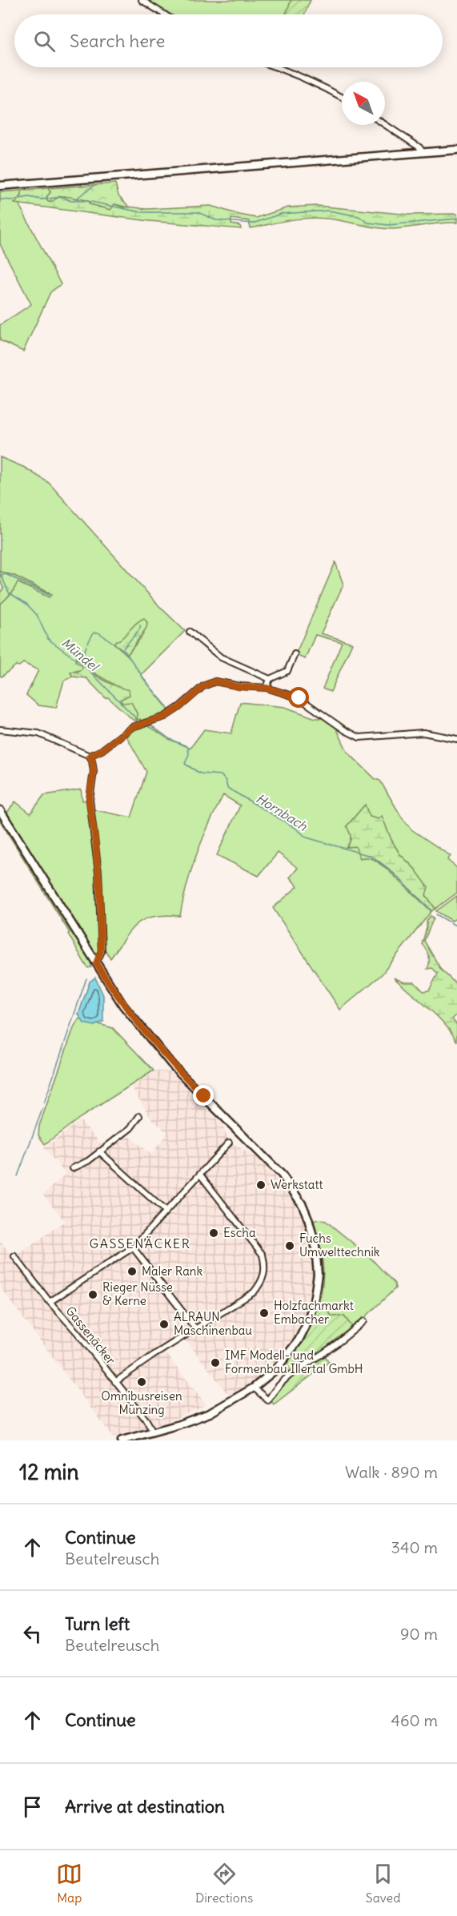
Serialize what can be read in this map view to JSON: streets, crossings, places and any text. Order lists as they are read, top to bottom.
{
  "streets": {
    "street": ["Gassenäcker"]
  },
  "districts": ["GASSENÄCKER"],
  "water": ["Mündel", "Hornbach"],
  "places": [
    "Werkstatt",
    "Escha",
    "Fuchs Umwelttechnik",
    "Maler Rank",
    "Rieger Nüsse & Kerne",
    "Holzfachmarkt Embacher",
    "ALRAUN Maschinenbau",
    "IMF Modell- und Formenbau Illertal GmbH",
    "Omnibusreisen Münzing"
  ],
  "north": "top left",
  "page": {
    "search": "Search here",
    "heading": ["12 min", "Walk · 890 m"],
    "list": [
      ["Continue", "Beutelreusch", "340 m"],
      ["Turn left", "Beutelreusch", "90 m"],
      ["Continue", "460 m"],
      "Arrive at destination"
    ],
    "nav": ["Map", "Directions", "Saved"]
  }
}
